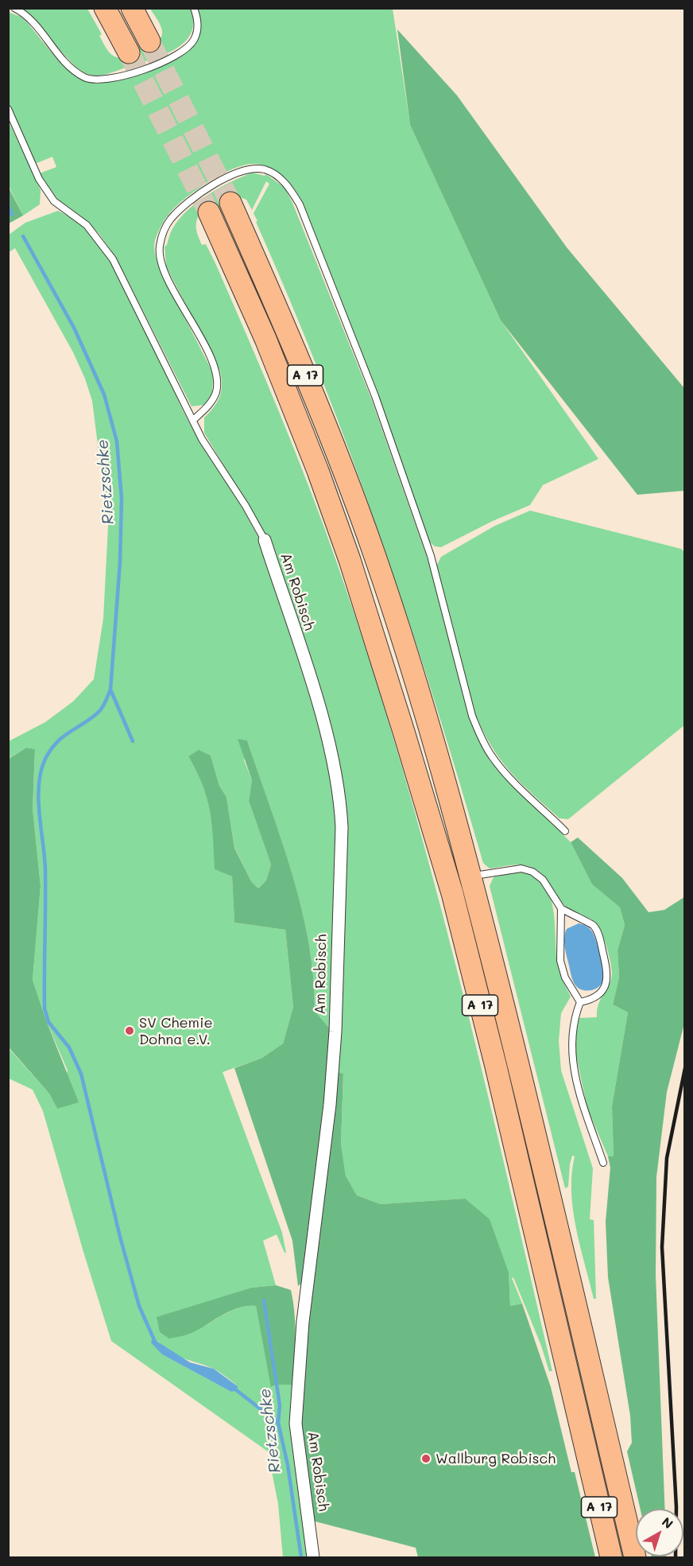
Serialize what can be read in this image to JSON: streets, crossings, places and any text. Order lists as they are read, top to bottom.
{
  "streets": {
    "highway": ["A 17"],
    "street": ["Am Robisch"]
  },
  "water": ["Rietzschke"],
  "places": ["SV Chemie Dohna e.V.", "Wallburg Robisch"],
  "north": "top right"
}
